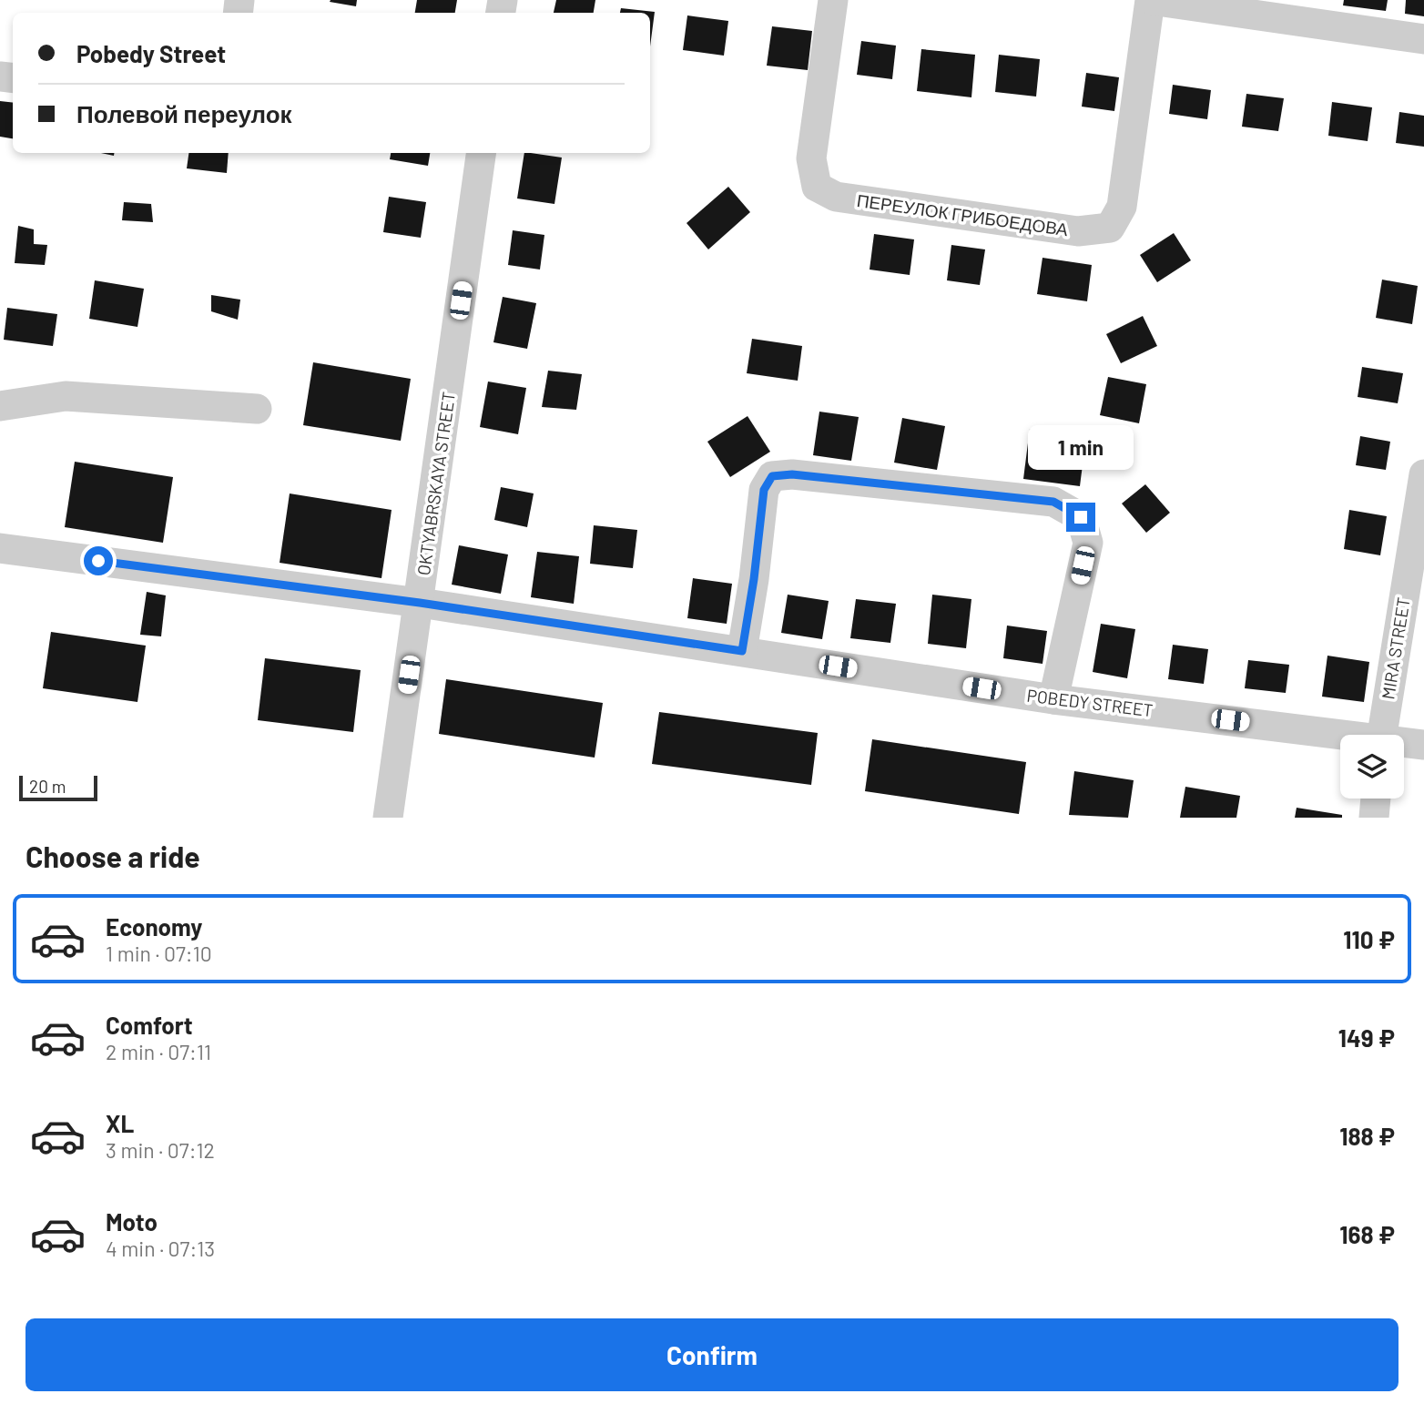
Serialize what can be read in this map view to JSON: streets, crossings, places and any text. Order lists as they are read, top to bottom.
{
  "streets": {
    "street": [
      "ПЕРЕУЛОК ГРИБОЕДОВА",
      "OKTYABRSKAYA STREET",
      "MIRA STREET",
      "POBEDY STREET"
    ]
  },
  "crossings": [
    ["OKTYABRSKAYA STREET", "POBEDY STREET"]
  ],
  "scale_bar": "20 m",
  "page": {
    "banner": ["Pobedy Street", "Полевой переулок"],
    "bubble": "1 min",
    "scale": "20 m",
    "heading": "Choose a ride",
    "list": [
      {
        "name": "Economy",
        "note": "1 min · 07:10",
        "value": "110 ₽"
      },
      {
        "name": "Comfort",
        "note": "2 min · 07:11",
        "value": "149 ₽"
      },
      {
        "name": "XL",
        "note": "3 min · 07:12",
        "value": "188 ₽"
      },
      {
        "name": "Moto",
        "note": "4 min · 07:13",
        "value": "168 ₽"
      }
    ],
    "buttons": "Confirm"
  }
}
